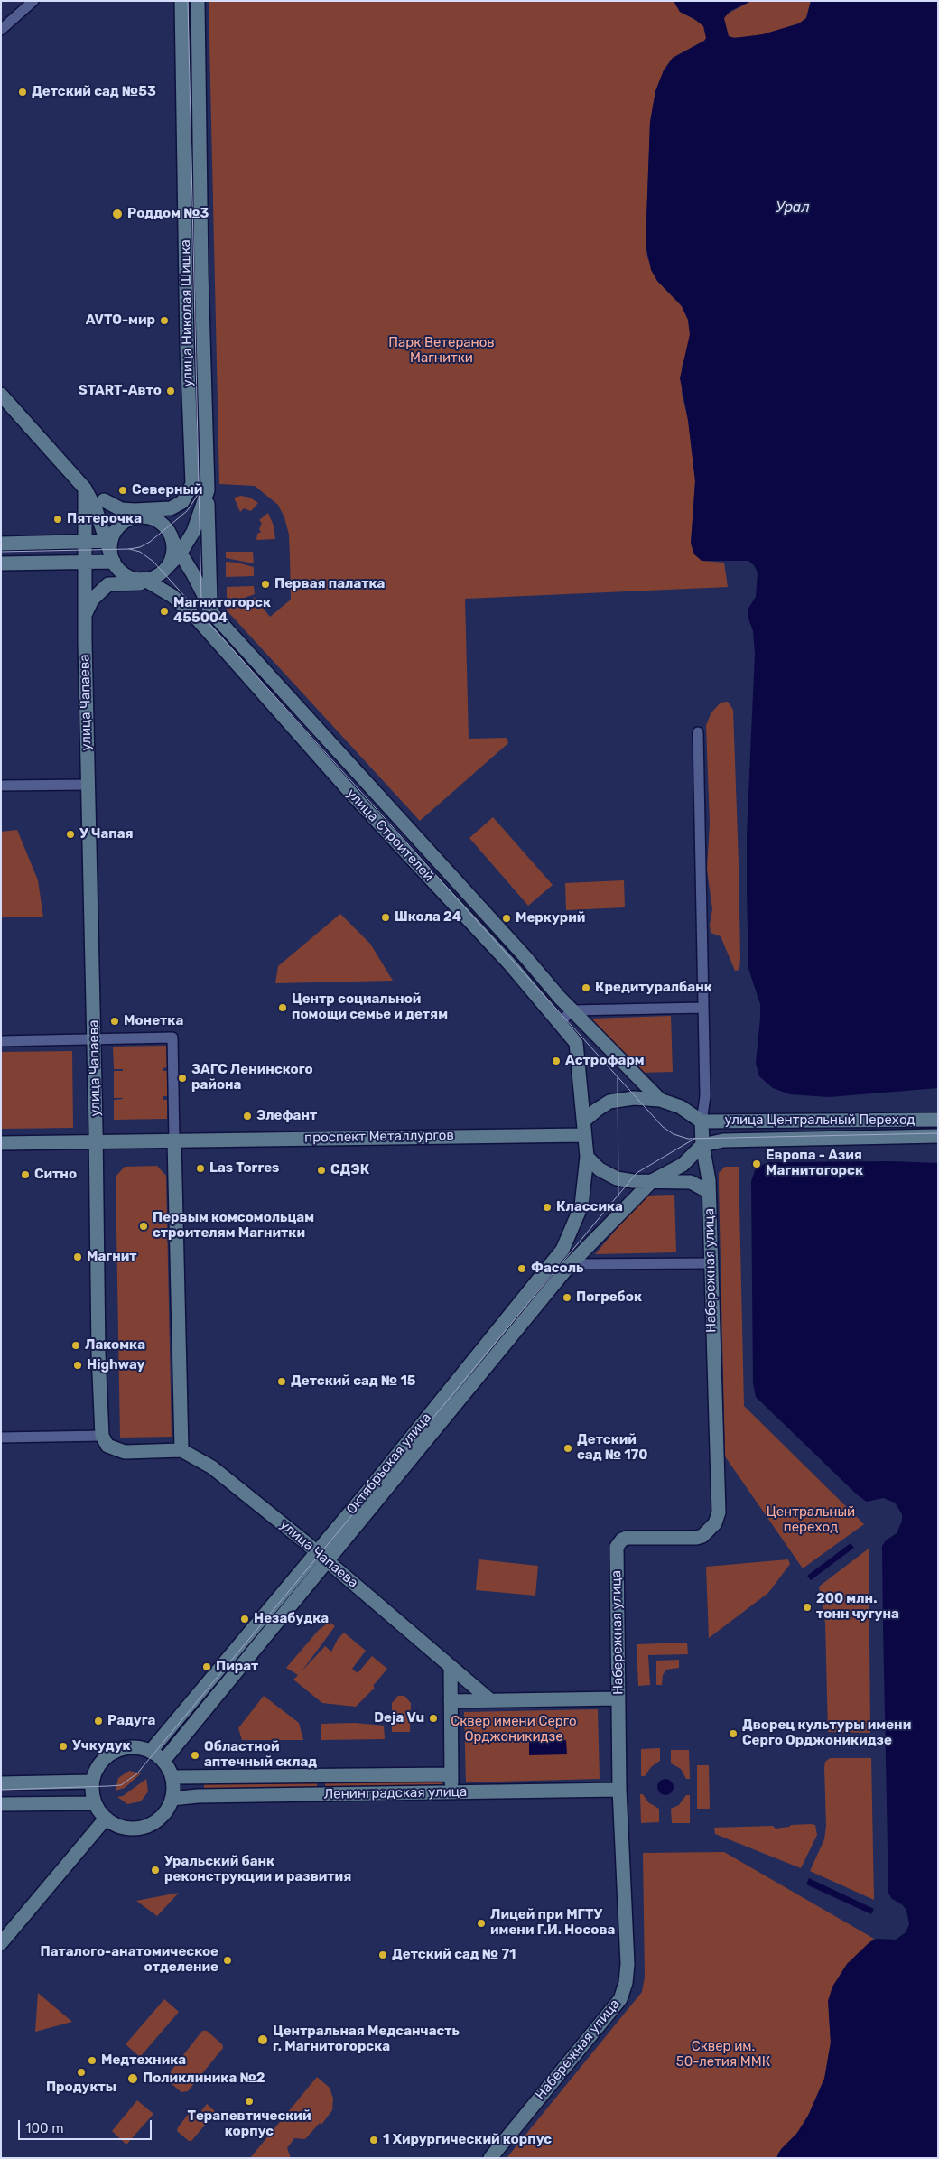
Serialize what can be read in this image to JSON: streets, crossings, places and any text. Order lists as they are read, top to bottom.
{
  "streets": {
    "street": [
      "улица Николая Шишка",
      "улица Чапаева",
      "улица Строителей",
      "улица Центральный Переход",
      "проспект Металлургов",
      "Набережная улица",
      "Октябрьская улица",
      "Ленинградская улица"
    ]
  },
  "crossings": [
    ["улица Николая Шишка", "улица Строителей"],
    ["улица Чапаева", "проспект Металлургов"],
    ["улица Чапаева", "Октябрьская улица"],
    ["улица Строителей", "улица Центральный Переход"],
    ["улица Строителей", "проспект Металлургов"],
    ["улица Строителей", "Набережная улица"],
    ["улица Строителей", "Октябрьская улица"],
    ["улица Центральный Переход", "проспект Металлургов"],
    ["улица Центральный Переход", "Набережная улица"],
    ["улица Центральный Переход", "Октябрьская улица"],
    ["проспект Металлургов", "Набережная улица"],
    ["проспект Металлургов", "Октябрьская улица"],
    ["Набережная улица", "Октябрьская улица"],
    ["Набережная улица", "Ленинградская улица"],
    ["Октябрьская улица", "Ленинградская улица"]
  ],
  "water": ["Урал"],
  "parks": [
    "Парк Ветеранов Магнитки",
    "Центральный переход",
    "Сквер имени Серго Орджоникидзе",
    "Сквер им. 50-летия ММК"
  ],
  "places": [
    "Детский сад №53",
    "Роддом №3",
    "AVTO-мир",
    "START-Авто",
    "Северный",
    "Пятерочка",
    "Первая палатка",
    "Магнитогорск 455004",
    "У Чапая",
    "Школа 24",
    "Меркурий",
    "Кредитуралбанк",
    "Центр социальной помощи семье и детям",
    "Монетка",
    "Астрофарм",
    "ЗАГС Ленинского района",
    "Элефант",
    "Европа - Азия Магнитогорск",
    "Las Torres",
    "СДЭК",
    "Ситно",
    "Классика",
    "Первым комсомольцам строителям Магнитки",
    "Магнит",
    "Фасоль",
    "Погребок",
    "Лакомка",
    "Highway",
    "Детский сад № 15",
    "Детский сад № 170",
    "200 млн. тонн чугуна",
    "Незабудка",
    "Пират",
    "Deja Vu",
    "Радуга",
    "Дворец культуры имени Серго Орджоникидзе",
    "Учкудук",
    "Областной аптечный склад",
    "Уральский банк реконструкции и развития",
    "Лицей при МГТУ имени Г.И. Носова",
    "Детский сад № 71",
    "Паталого-анатомическое отделение",
    "Центральная Медсанчасть г. Магнитогорска",
    "Медтехника",
    "Продукты",
    "Поликлиника №2",
    "Терапевтический корпус",
    "1 Хирургический корпус"
  ],
  "scale_bar": "100 m"
}
